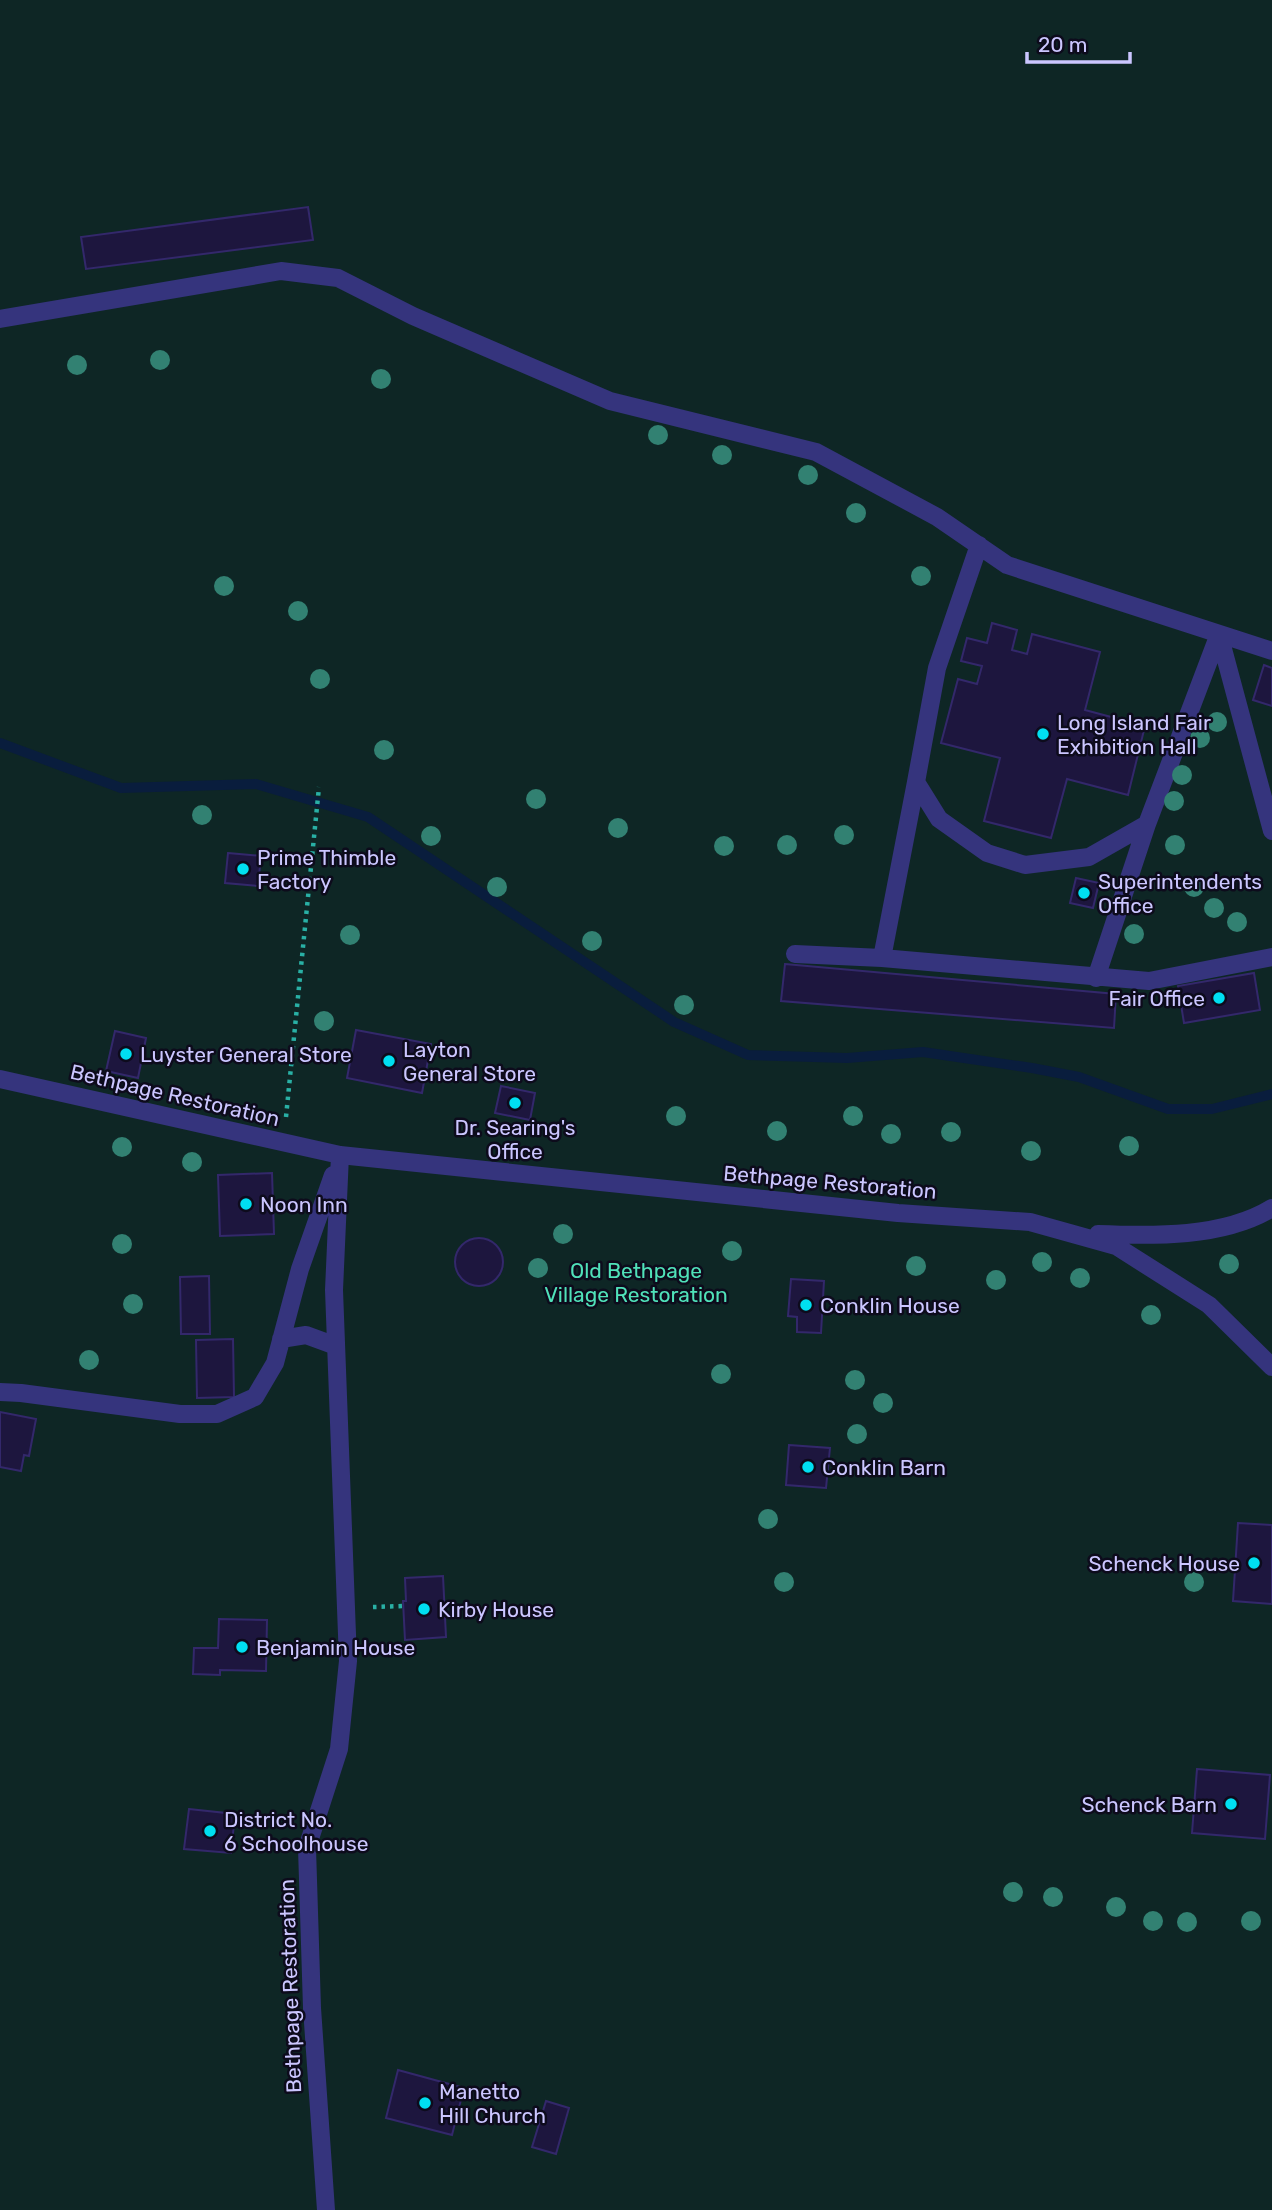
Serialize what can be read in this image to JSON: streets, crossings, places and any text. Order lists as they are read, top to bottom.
{
  "streets": {
    "street": ["Bethpage Restoration"]
  },
  "parks": ["Old Bethpage Village Restoration"],
  "places": [
    "Long Island Fair Exhibition Hall",
    "Prime Thimble Factory",
    "Superintendents Office",
    "Fair Office",
    "Luyster General Store",
    "Layton General Store",
    "Dr. Searing's Office",
    "Noon Inn",
    "Conklin House",
    "Conklin Barn",
    "Schenck House",
    "Kirby House",
    "Benjamin House",
    "Schenck Barn",
    "District No. 6 Schoolhouse",
    "Manetto Hill Church"
  ],
  "scale_bar": "20 m"
}
